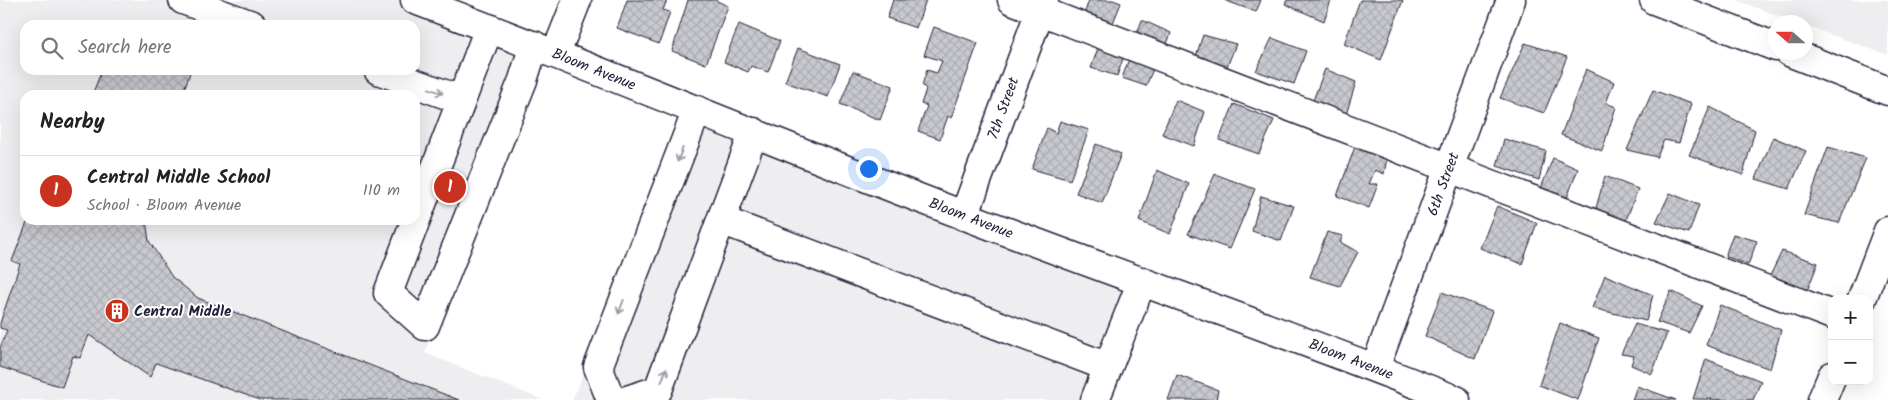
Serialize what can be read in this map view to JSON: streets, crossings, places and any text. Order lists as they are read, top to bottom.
{
  "streets": {
    "street": ["Bloom Avenue", "7th Street", "6th Street"]
  },
  "crossings": [
    ["Bloom Avenue", "7th Street"],
    ["Bloom Avenue", "6th Street"]
  ],
  "places": {
    "building": ["Central Middle"]
  },
  "north": "left",
  "page": {
    "search": "Search here",
    "heading": "Nearby",
    "list": [
      {
        "mark": "1",
        "name": "Central Middle School",
        "note": "School · Bloom Avenue",
        "value": "110 m"
      }
    ],
    "pins": "1",
    "map_buttons": ["+", "−"]
  }
}
